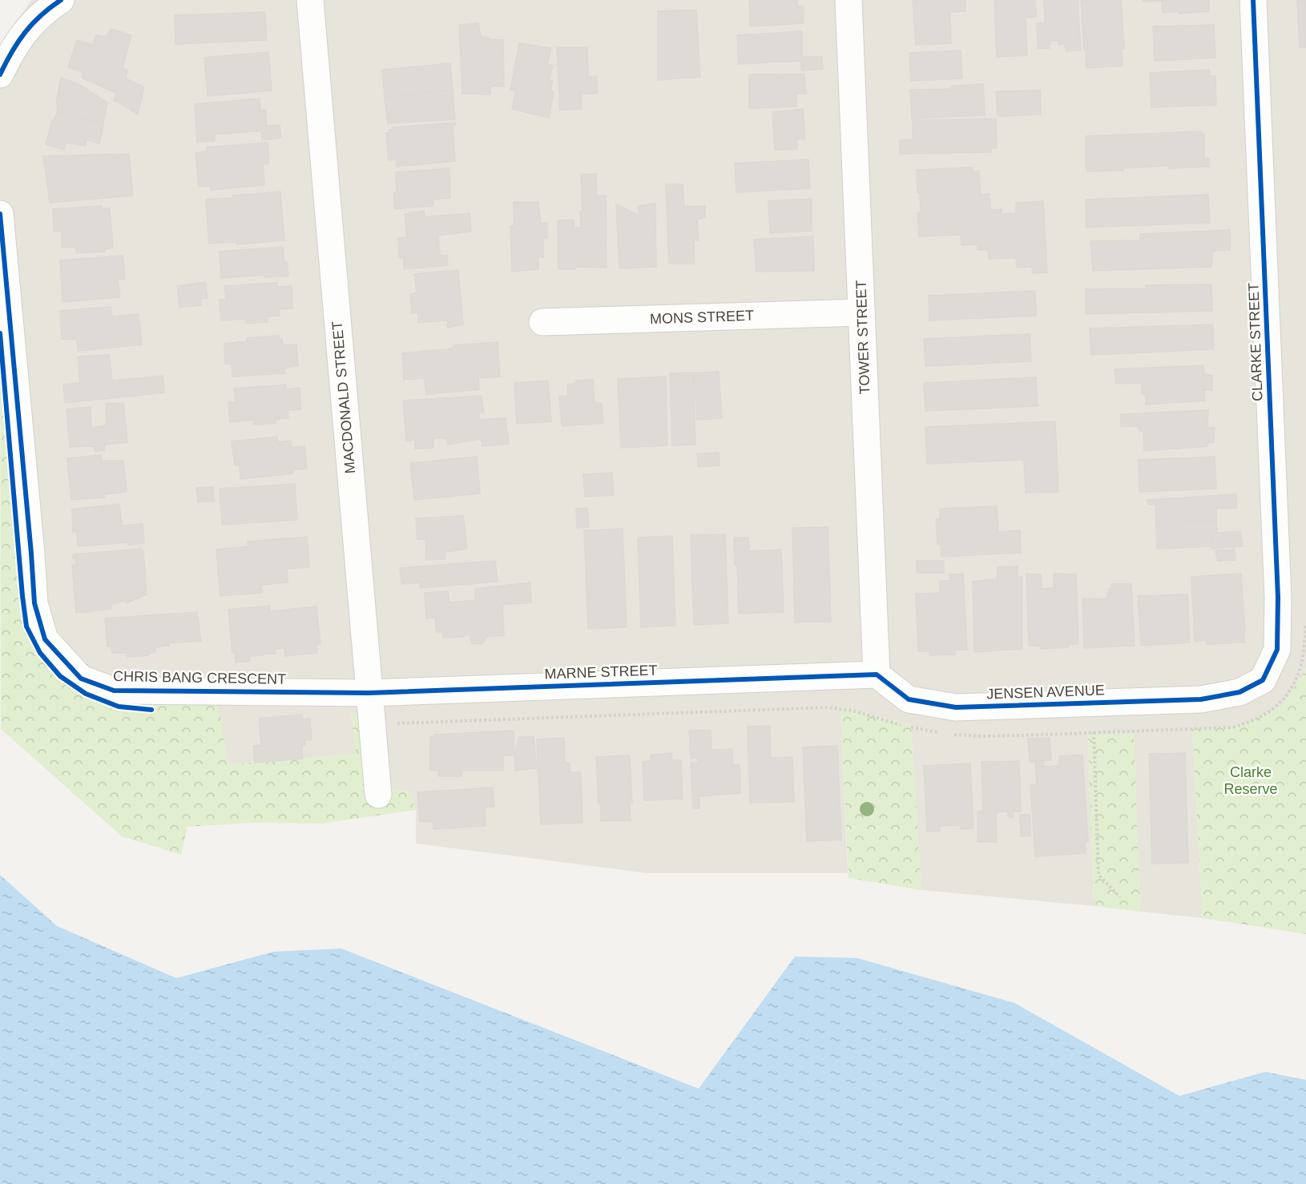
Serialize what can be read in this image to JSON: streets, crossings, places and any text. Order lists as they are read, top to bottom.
{
  "streets": {
    "street": [
      "MONS STREET",
      "TOWER STREET",
      "CLARKE STREET",
      "MACDONALD STREET",
      "MARNE STREET",
      "CHRIS BANG CRESCENT",
      "JENSEN AVENUE"
    ]
  },
  "crossings": [
    ["MONS STREET", "TOWER STREET"],
    ["TOWER STREET", "MARNE STREET"],
    ["TOWER STREET", "JENSEN AVENUE"],
    ["CLARKE STREET", "JENSEN AVENUE"],
    ["MACDONALD STREET", "MARNE STREET"],
    ["MACDONALD STREET", "CHRIS BANG CRESCENT"],
    ["MARNE STREET", "CHRIS BANG CRESCENT"],
    ["MARNE STREET", "JENSEN AVENUE"]
  ],
  "parks": ["Clarke Reserve"]
}
